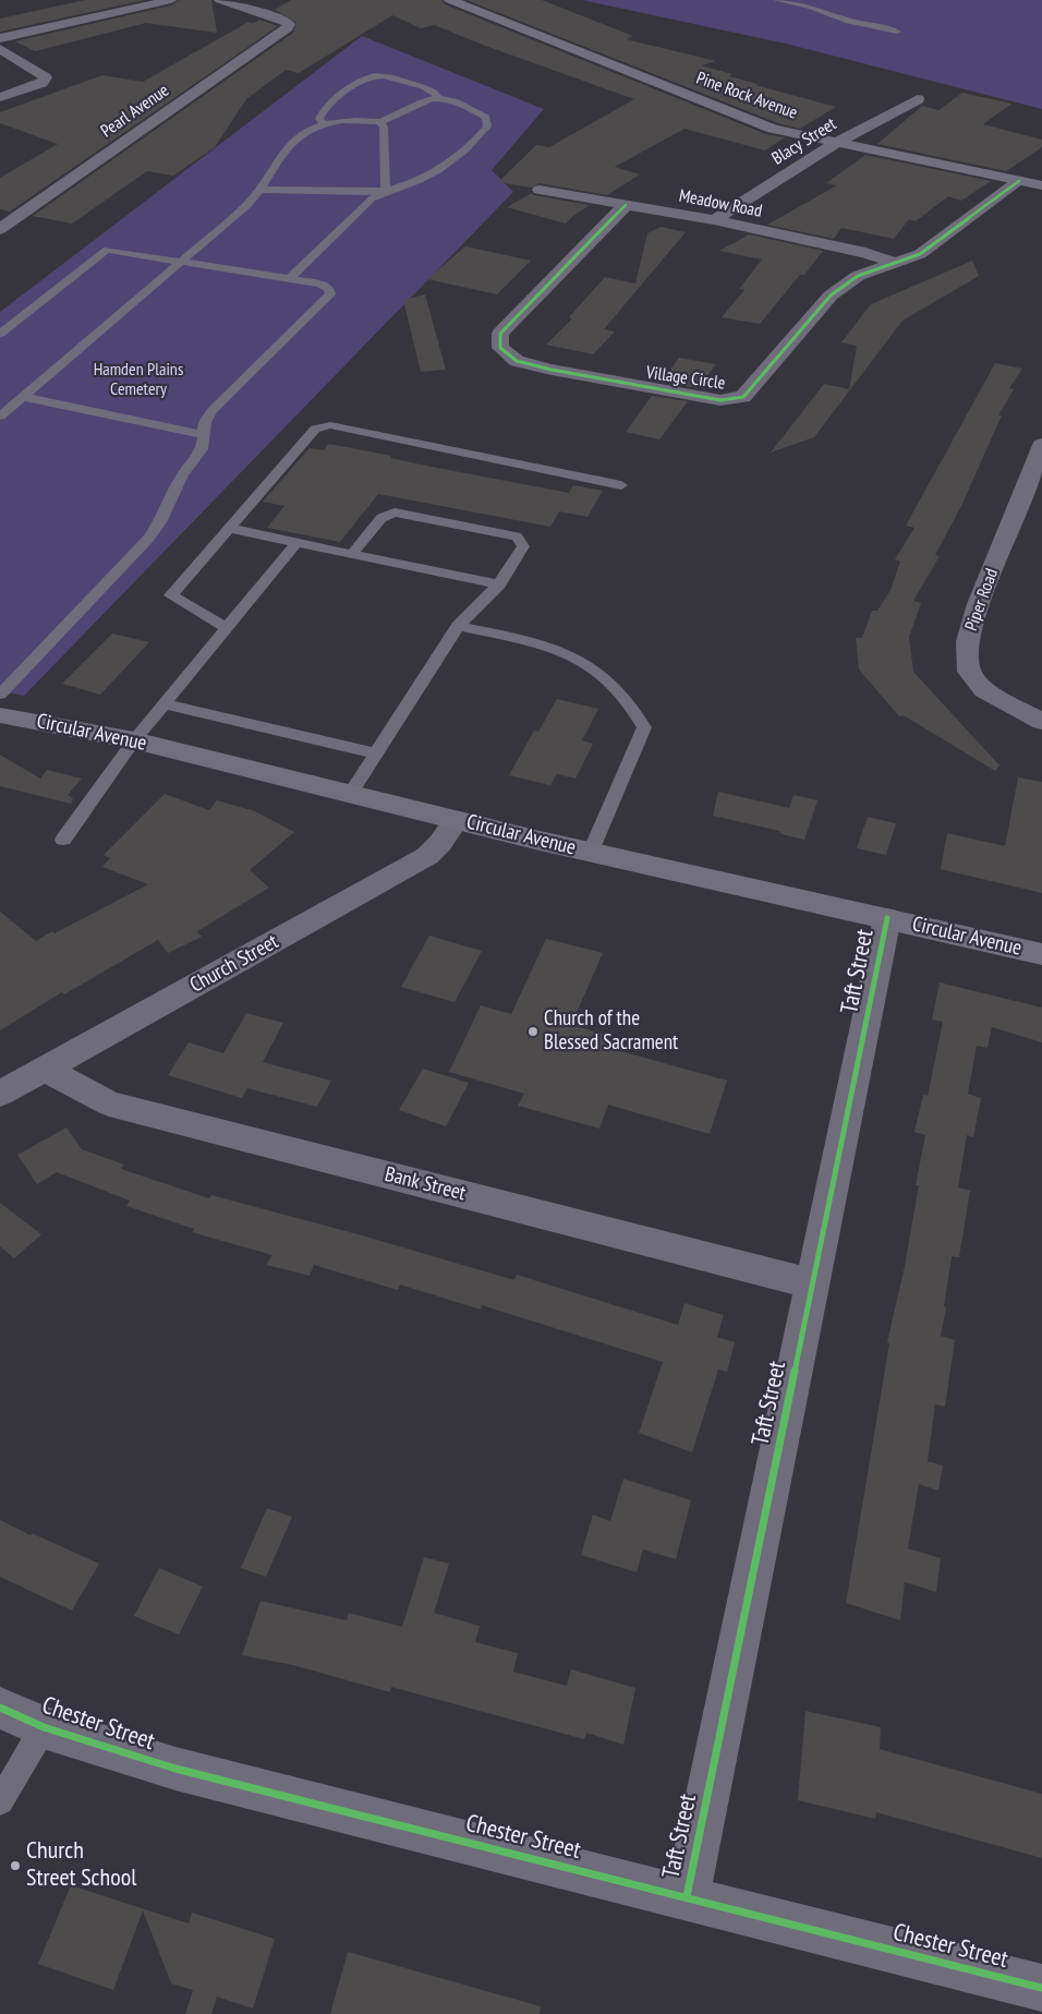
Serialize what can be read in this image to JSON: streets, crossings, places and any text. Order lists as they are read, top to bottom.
{
  "streets": {
    "street": [
      "Pine Rock Avenue",
      "Pearl Avenue",
      "Blacy Street",
      "Meadow Road",
      "Village Circle",
      "Piper Road",
      "Circular Avenue",
      "Church Street",
      "Taft Street",
      "Bank Street",
      "Chester Street"
    ]
  },
  "crossings": [
    ["Pine Rock Avenue", "Blacy Street"],
    ["Pine Rock Avenue", "Village Circle"],
    ["Blacy Street", "Meadow Road"],
    ["Meadow Road", "Village Circle"],
    ["Circular Avenue", "Church Street"],
    ["Circular Avenue", "Taft Street"],
    ["Church Street", "Bank Street"],
    ["Taft Street", "Bank Street"],
    ["Taft Street", "Chester Street"]
  ],
  "parks": ["Hamden Plains Cemetery"],
  "places": ["Church of the Blessed Sacrament", "Church Street School"]
}
